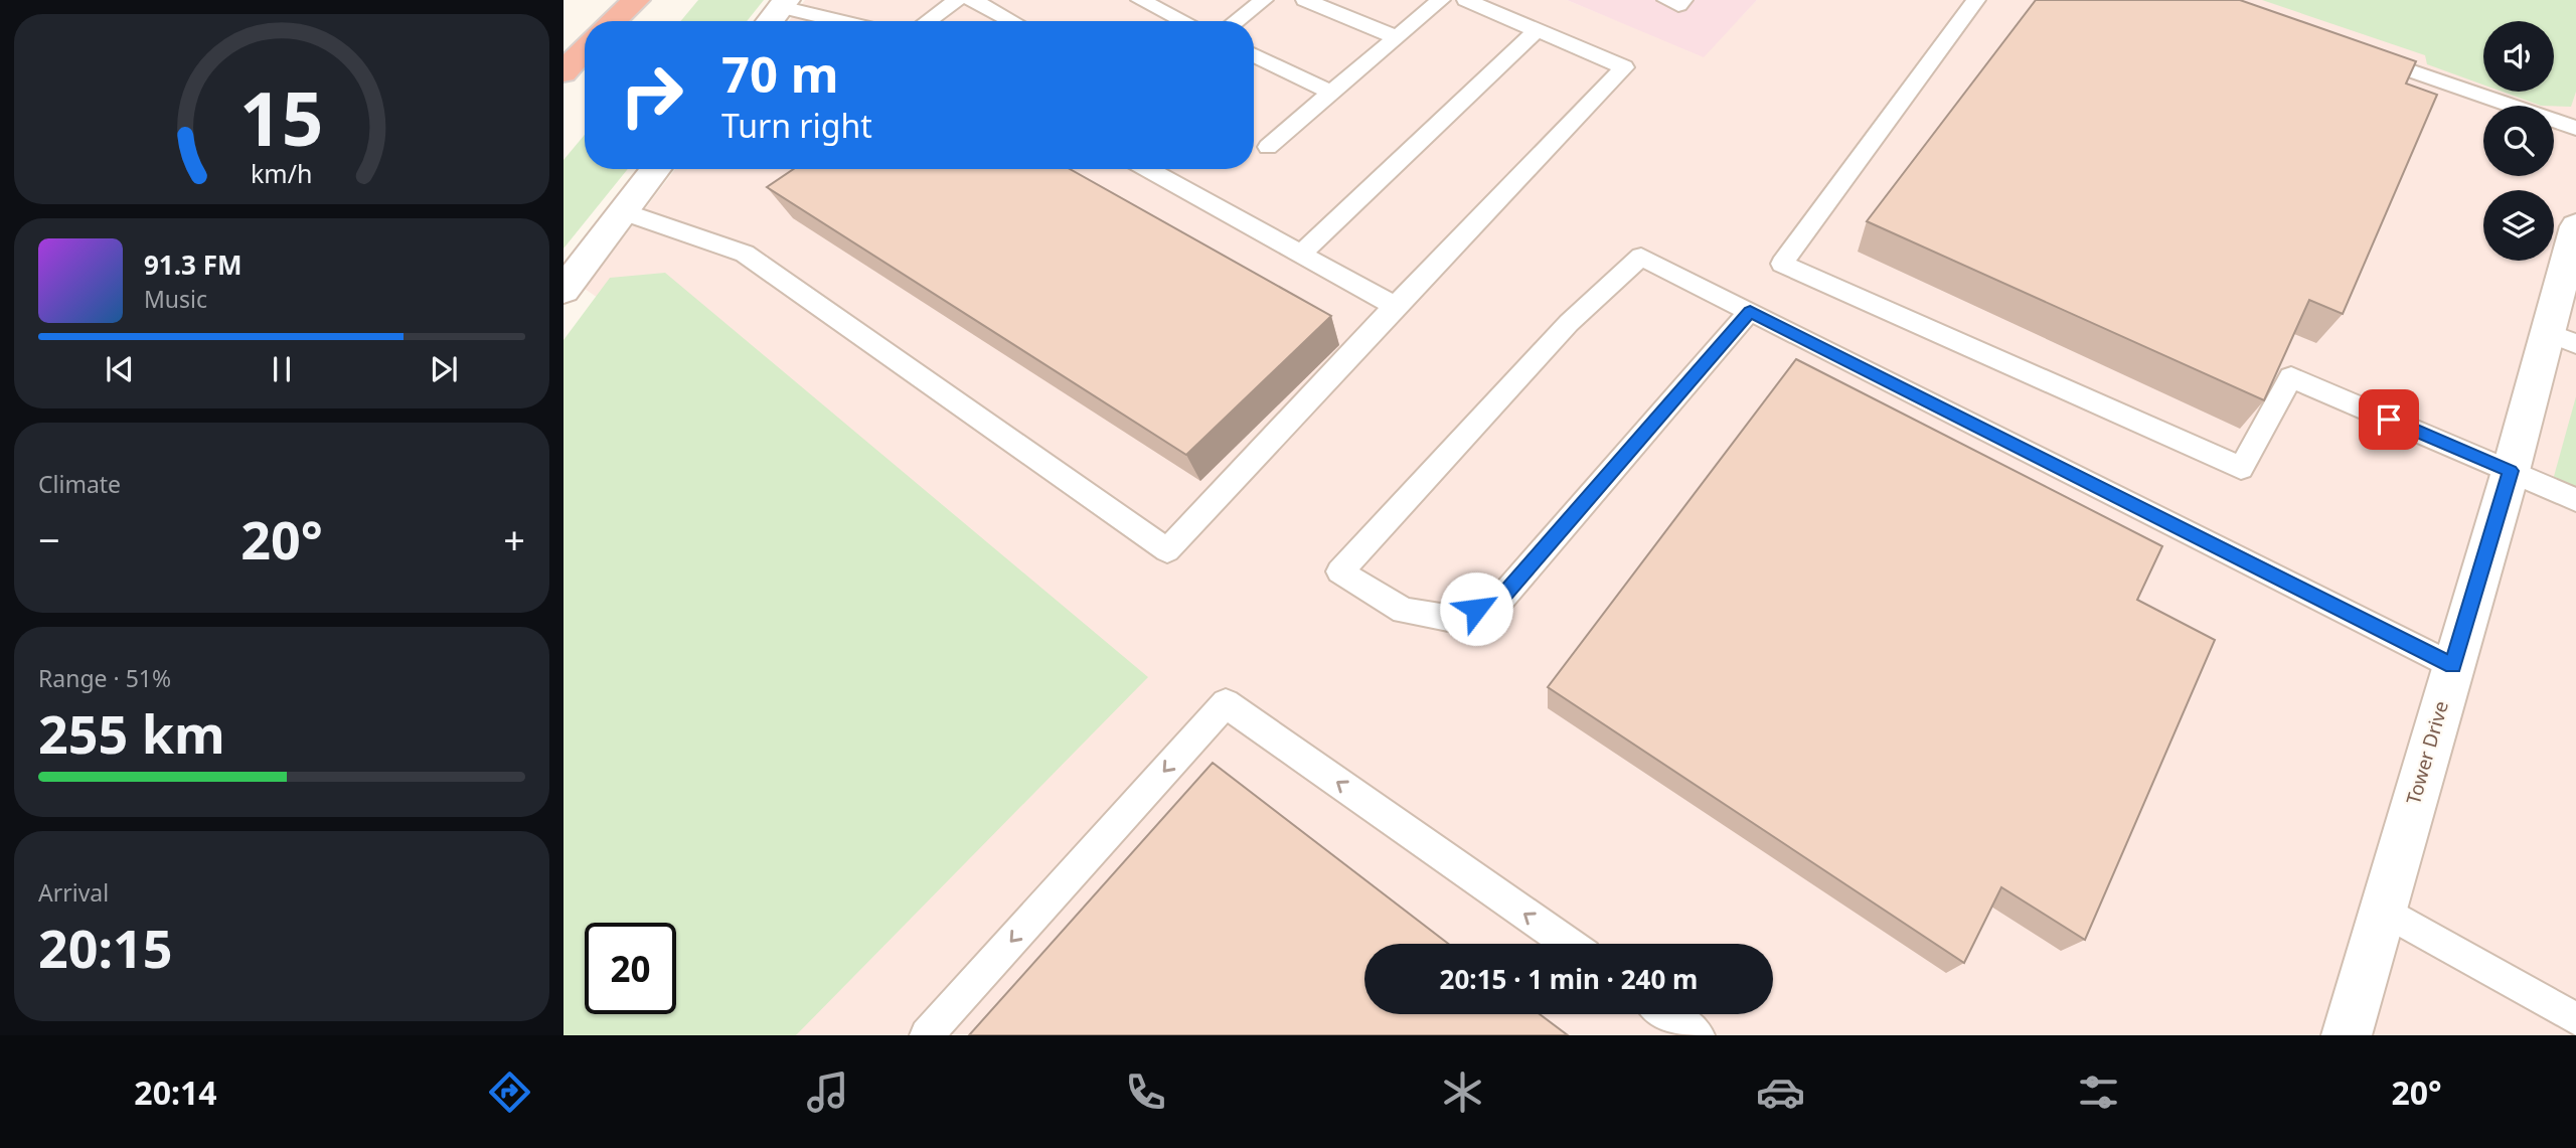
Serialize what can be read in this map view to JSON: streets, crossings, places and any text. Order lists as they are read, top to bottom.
{
  "streets": {
    "street": ["Tower Drive"]
  },
  "page": {
    "turn": ["70 m", "Turn right"],
    "song": ["91.3 FM", "Music"],
    "tile": [
      "Climate",
      ["Range · 51%", "255 km"],
      ["Arrival", "20:15"]
    ],
    "heat": ["−", "20°", "+"],
    "limit": "20",
    "trip": "20:15 · 1 min · 240 m",
    "tabs": ["20:14", "20°"],
    "gauge": ["15", "km/h"]
  }
}
